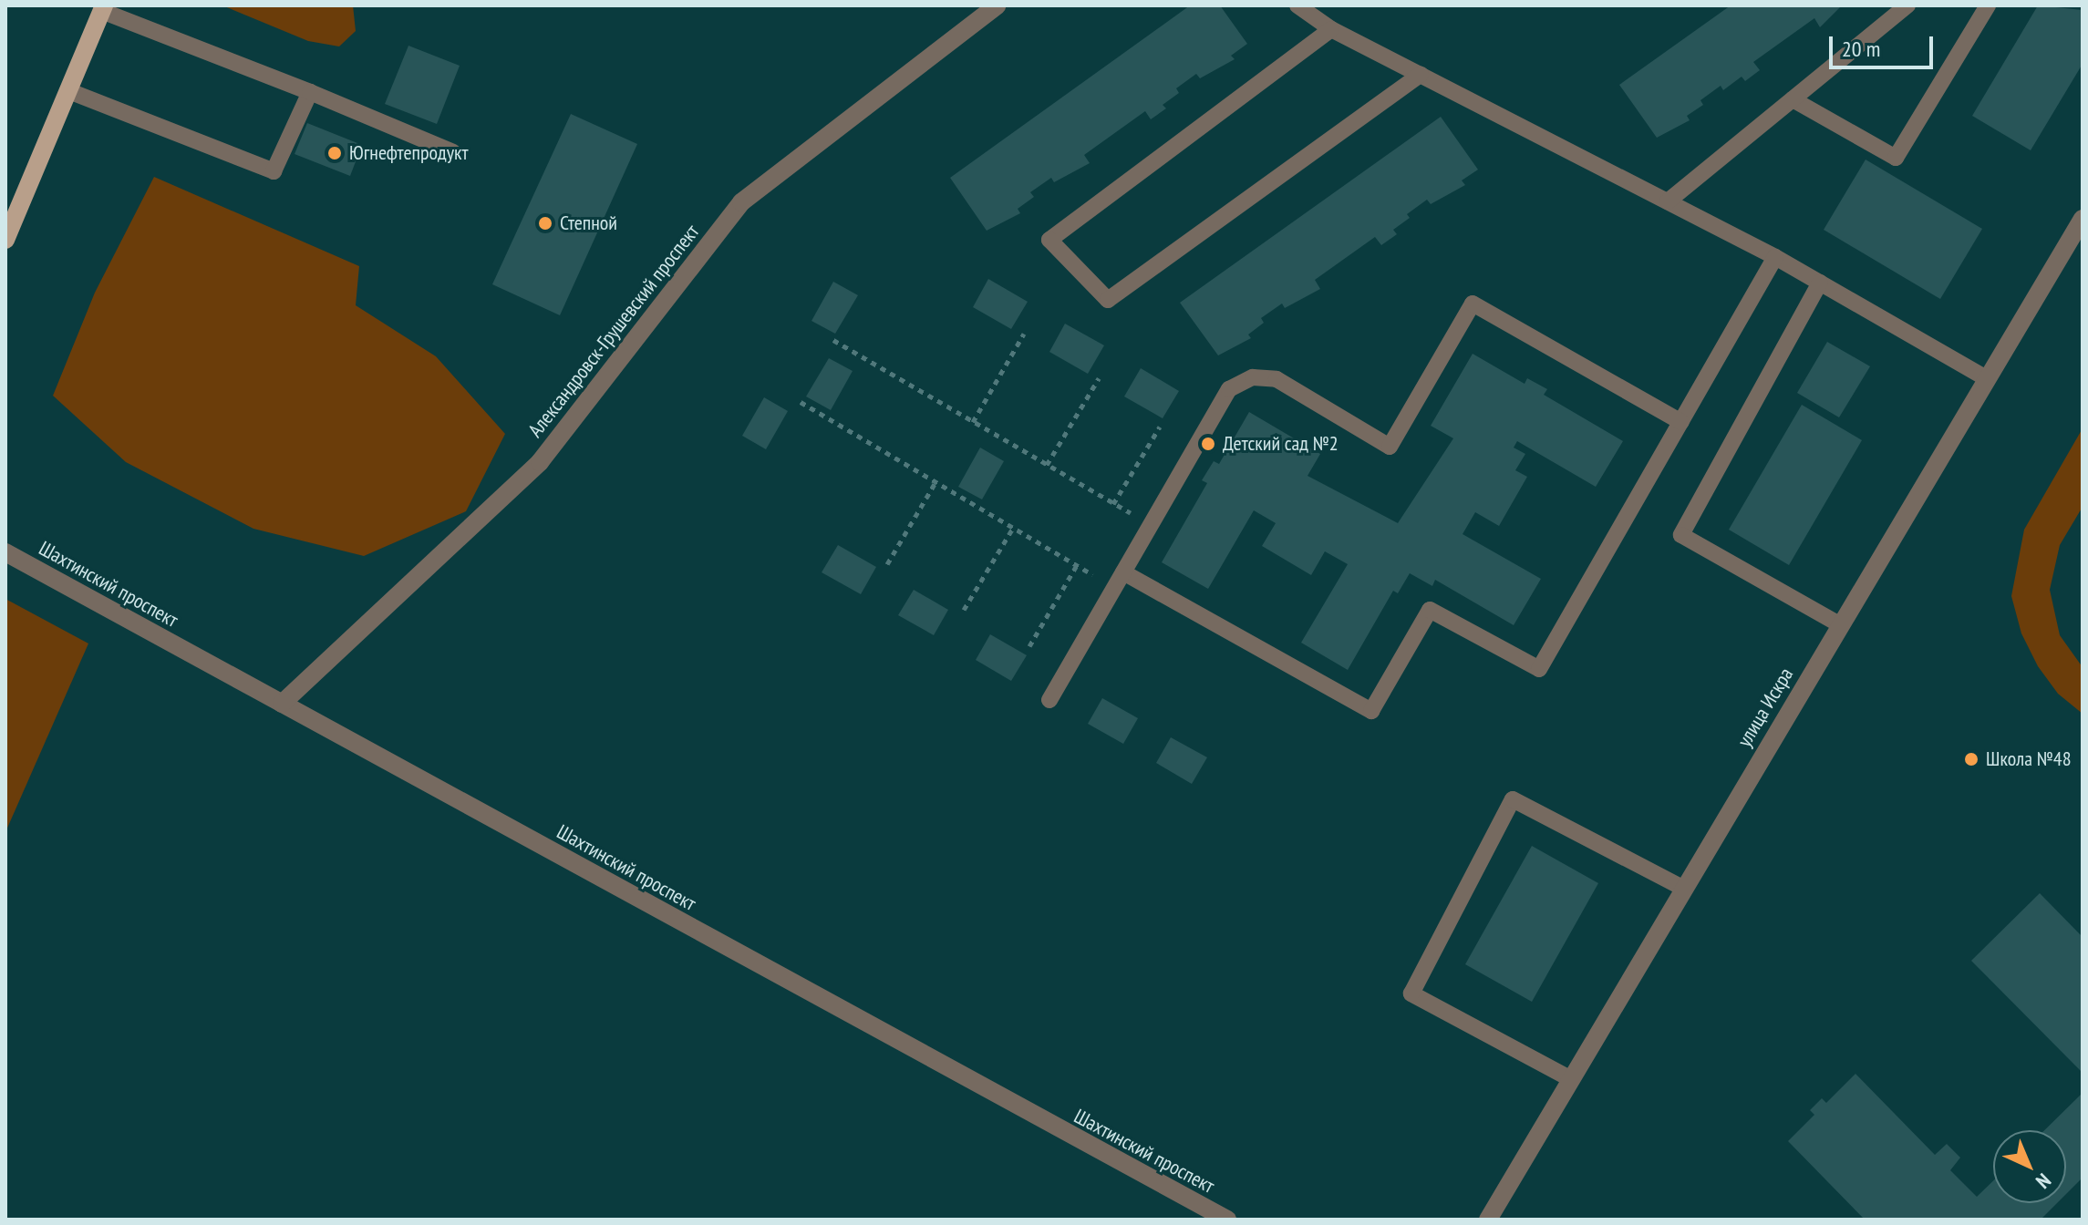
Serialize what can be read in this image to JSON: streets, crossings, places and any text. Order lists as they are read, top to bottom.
{
  "streets": {
    "street": ["Александровск-Грушевский проспект", "Шахтинский проспект", "улица Искра"]
  },
  "crossings": [
    ["Александровск-Грушевский проспект", "Шахтинский проспект"]
  ],
  "places": [
    "Югнефтепродукт",
    "Степной",
    "Детский сад №2",
    "Школа №48"
  ],
  "scale_bar": "20 m",
  "north": "bottom right"
}
